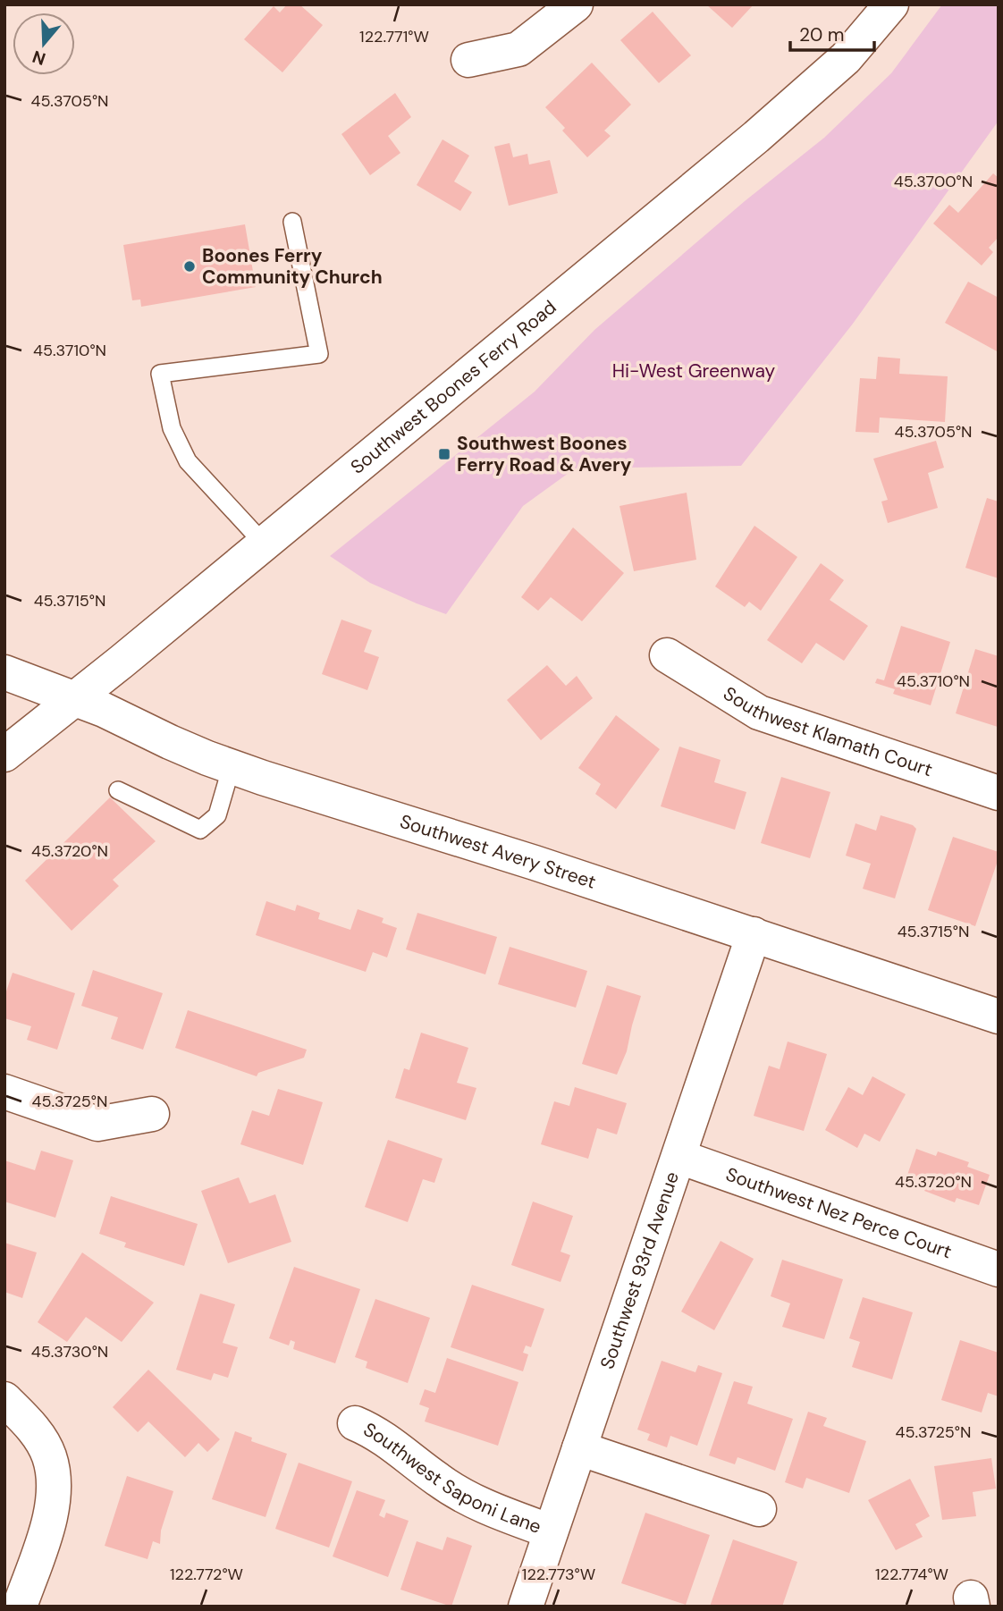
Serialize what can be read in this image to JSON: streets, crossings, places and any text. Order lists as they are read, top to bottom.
{
  "streets": {
    "street": [
      "Southwest Boones Ferry Road",
      "Southwest Klamath Court",
      "Southwest Avery Street",
      "Southwest Nez Perce Court",
      "Southwest 93rd Avenue",
      "Southwest Saponi Lane"
    ]
  },
  "crossings": [
    ["Southwest Boones Ferry Road", "Southwest Avery Street"],
    ["Southwest Avery Street", "Southwest 93rd Avenue"],
    ["Southwest Nez Perce Court", "Southwest 93rd Avenue"],
    ["Southwest 93rd Avenue", "Southwest Saponi Lane"]
  ],
  "parks": ["Hi-West Greenway"],
  "places": {
    "other": ["Boones Ferry Community Church"],
    "transit": ["Southwest Boones Ferry Road & Avery"]
  },
  "scale_bar": "20 m",
  "north": "bottom",
  "coordinates": [
    "122.771°W",
    "45.3705°N",
    "45.3700°N",
    "45.3710°N",
    "45.3715°N",
    "45.3720°N",
    "45.3725°N",
    "45.3730°N",
    "122.772°W",
    "122.773°W",
    "122.774°W"
  ]
}
